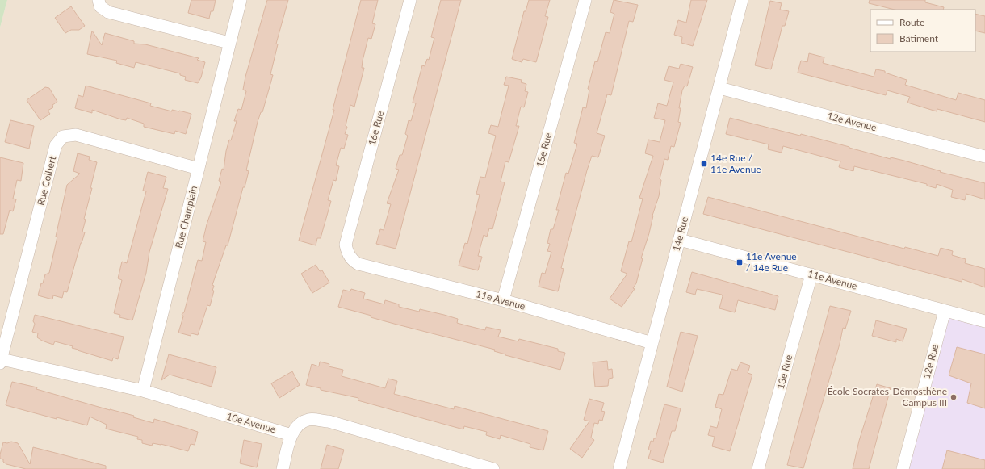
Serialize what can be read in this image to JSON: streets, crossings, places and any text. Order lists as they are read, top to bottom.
{
  "streets": {
    "street": [
      "12e Avenue",
      "16e Rue",
      "15e Rue",
      "Rue Colbert",
      "Rue Champlain",
      "14e Rue",
      "11e Avenue",
      "12e Rue",
      "13e Rue",
      "10e Avenue"
    ]
  },
  "crossings": [
    ["12e Avenue", "14e Rue"],
    ["16e Rue", "11e Avenue"],
    ["15e Rue", "11e Avenue"],
    ["Rue Colbert", "Rue Champlain"],
    ["Rue Colbert", "10e Avenue"],
    ["Rue Champlain", "10e Avenue"],
    ["14e Rue", "11e Avenue"],
    ["11e Avenue", "12e Rue"],
    ["11e Avenue", "13e Rue"]
  ],
  "places": {
    "transit": ["14e Rue / 11e Avenue", "11e Avenue / 14e Rue"],
    "other": ["École Socrates-Démosthène Campus III"]
  },
  "legend": ["Route", "Bâtiment"]
}
